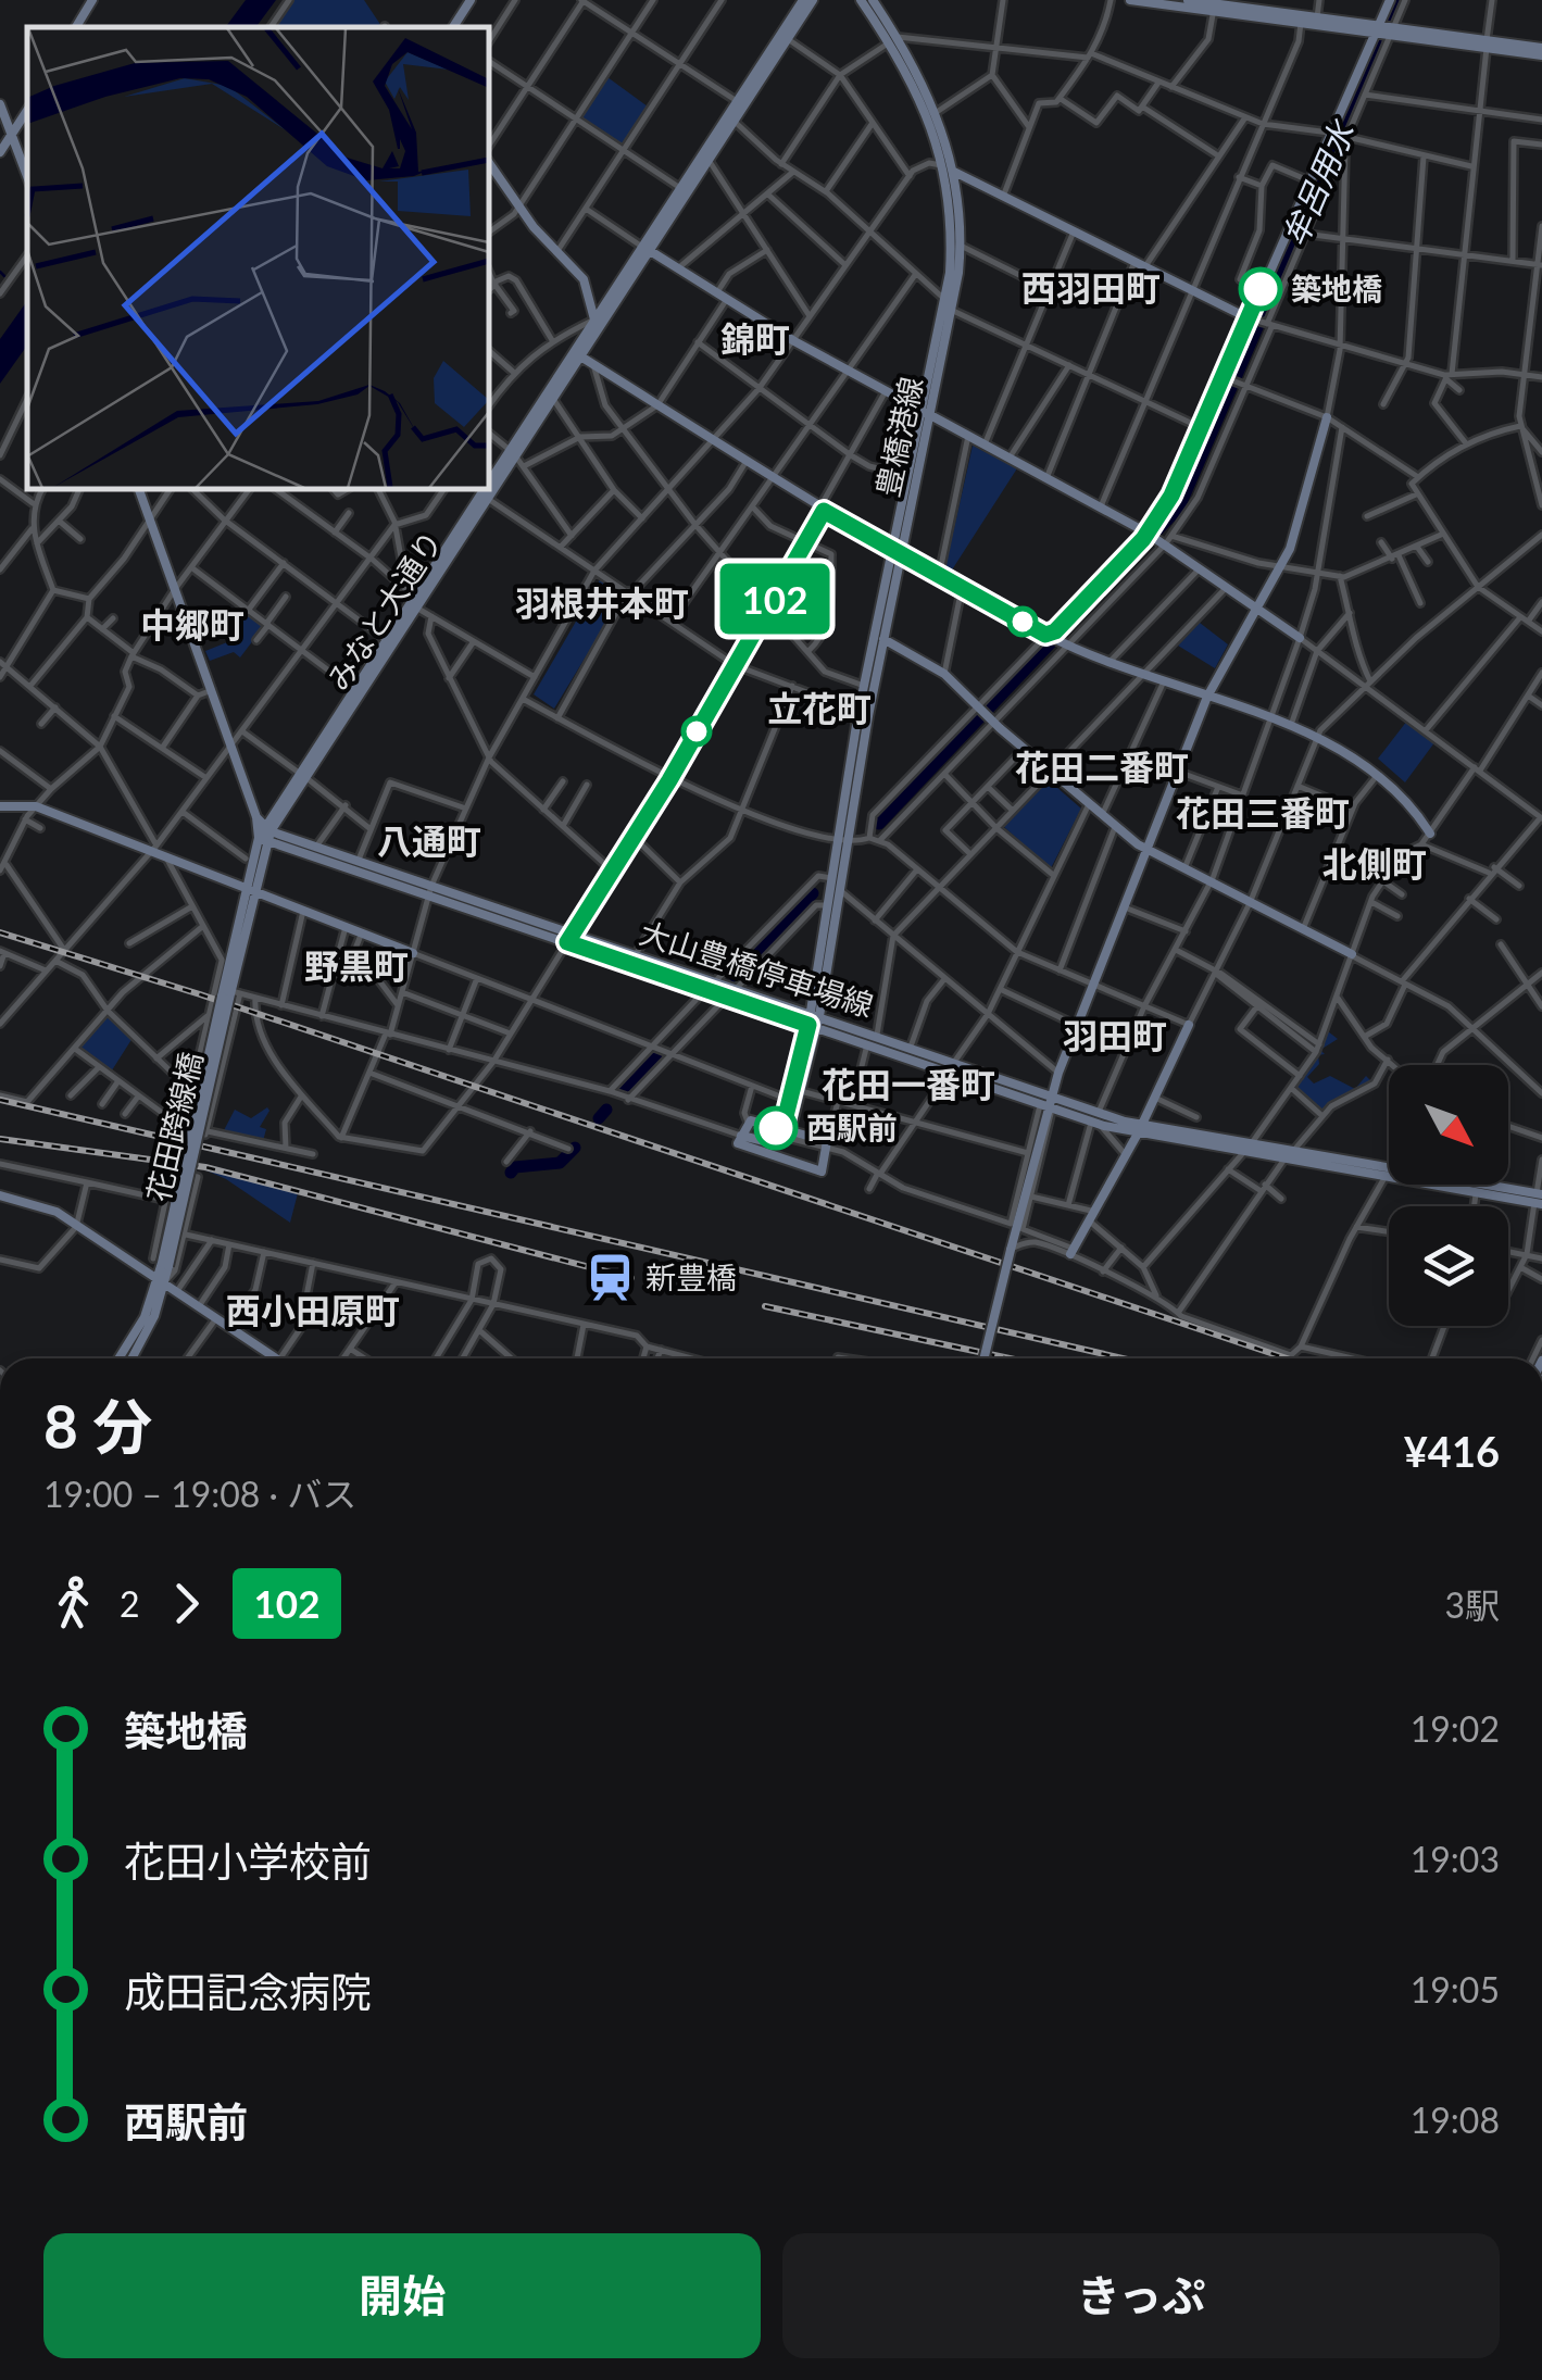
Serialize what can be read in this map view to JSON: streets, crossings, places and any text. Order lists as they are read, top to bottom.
{
  "streets": {
    "street": [
      "豊橋港線",
      "みなと大通り",
      "大山豊橋停車場線",
      "花田跨線橋"
    ]
  },
  "crossings": [
    ["豊橋港線", "大山豊橋停車場線"],
    ["みなと大通り", "大山豊橋停車場線"],
    ["みなと大通り", "花田跨線橋"]
  ],
  "districts": [
    "西羽田町",
    "錦町",
    "羽根井本町",
    "中郷町",
    "立花町",
    "花田二番町",
    "花田三番町",
    "八通町",
    "北側町",
    "野黒町",
    "羽田町",
    "花田一番町",
    "西小田原町"
  ],
  "water": ["牟呂用水"],
  "places": {
    "other": ["築地橋", "西駅前"],
    "station": ["新豊橋"]
  },
  "lines": ["bus line 102"],
  "north": "bottom right",
  "page": {
    "on_map": "102",
    "heading": ["8 分", "19:00 – 19:08 · バス", "¥416"],
    "legs": ["2", "102", "3駅"],
    "list": [
      {
        "name": "築地橋",
        "value": "19:02"
      },
      {
        "name": "花田小学校前",
        "value": "19:03"
      },
      {
        "name": "成田記念病院",
        "value": "19:05"
      },
      {
        "name": "西駅前",
        "value": "19:08"
      }
    ],
    "buttons": ["開始", "きっぷ"]
  }
}
